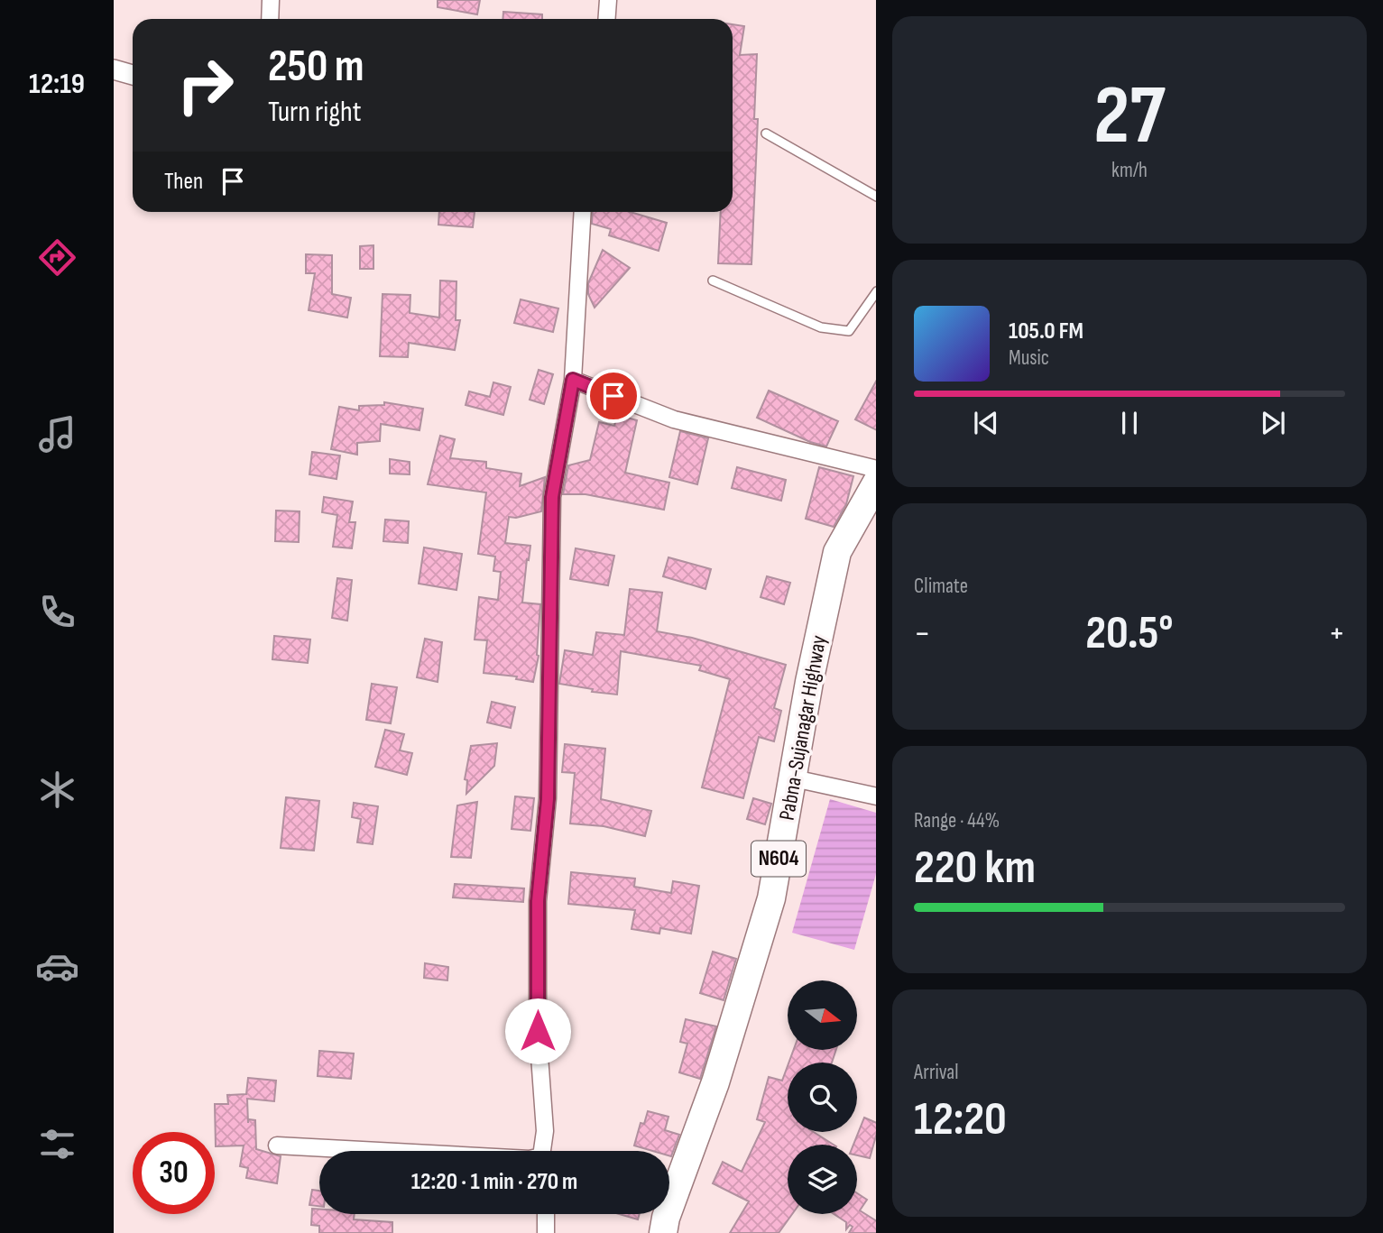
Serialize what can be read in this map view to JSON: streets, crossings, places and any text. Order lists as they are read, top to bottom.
{
  "streets": {
    "highway": ["Pabna-Sujanagar Highway", "N604"]
  },
  "north": "right",
  "page": {
    "tabs": "12:19",
    "tile": [
      ["27", "km/h"],
      "Climate",
      ["Range · 44%", "220 km"],
      ["Arrival", "12:20"]
    ],
    "turn": ["250 m", "Turn right"],
    "then": "Then",
    "song": ["105.0 FM", "Music"],
    "heat": ["−", "20.5°", "+"],
    "limit": "30",
    "trip": "12:20 · 1 min · 270 m"
  }
}
